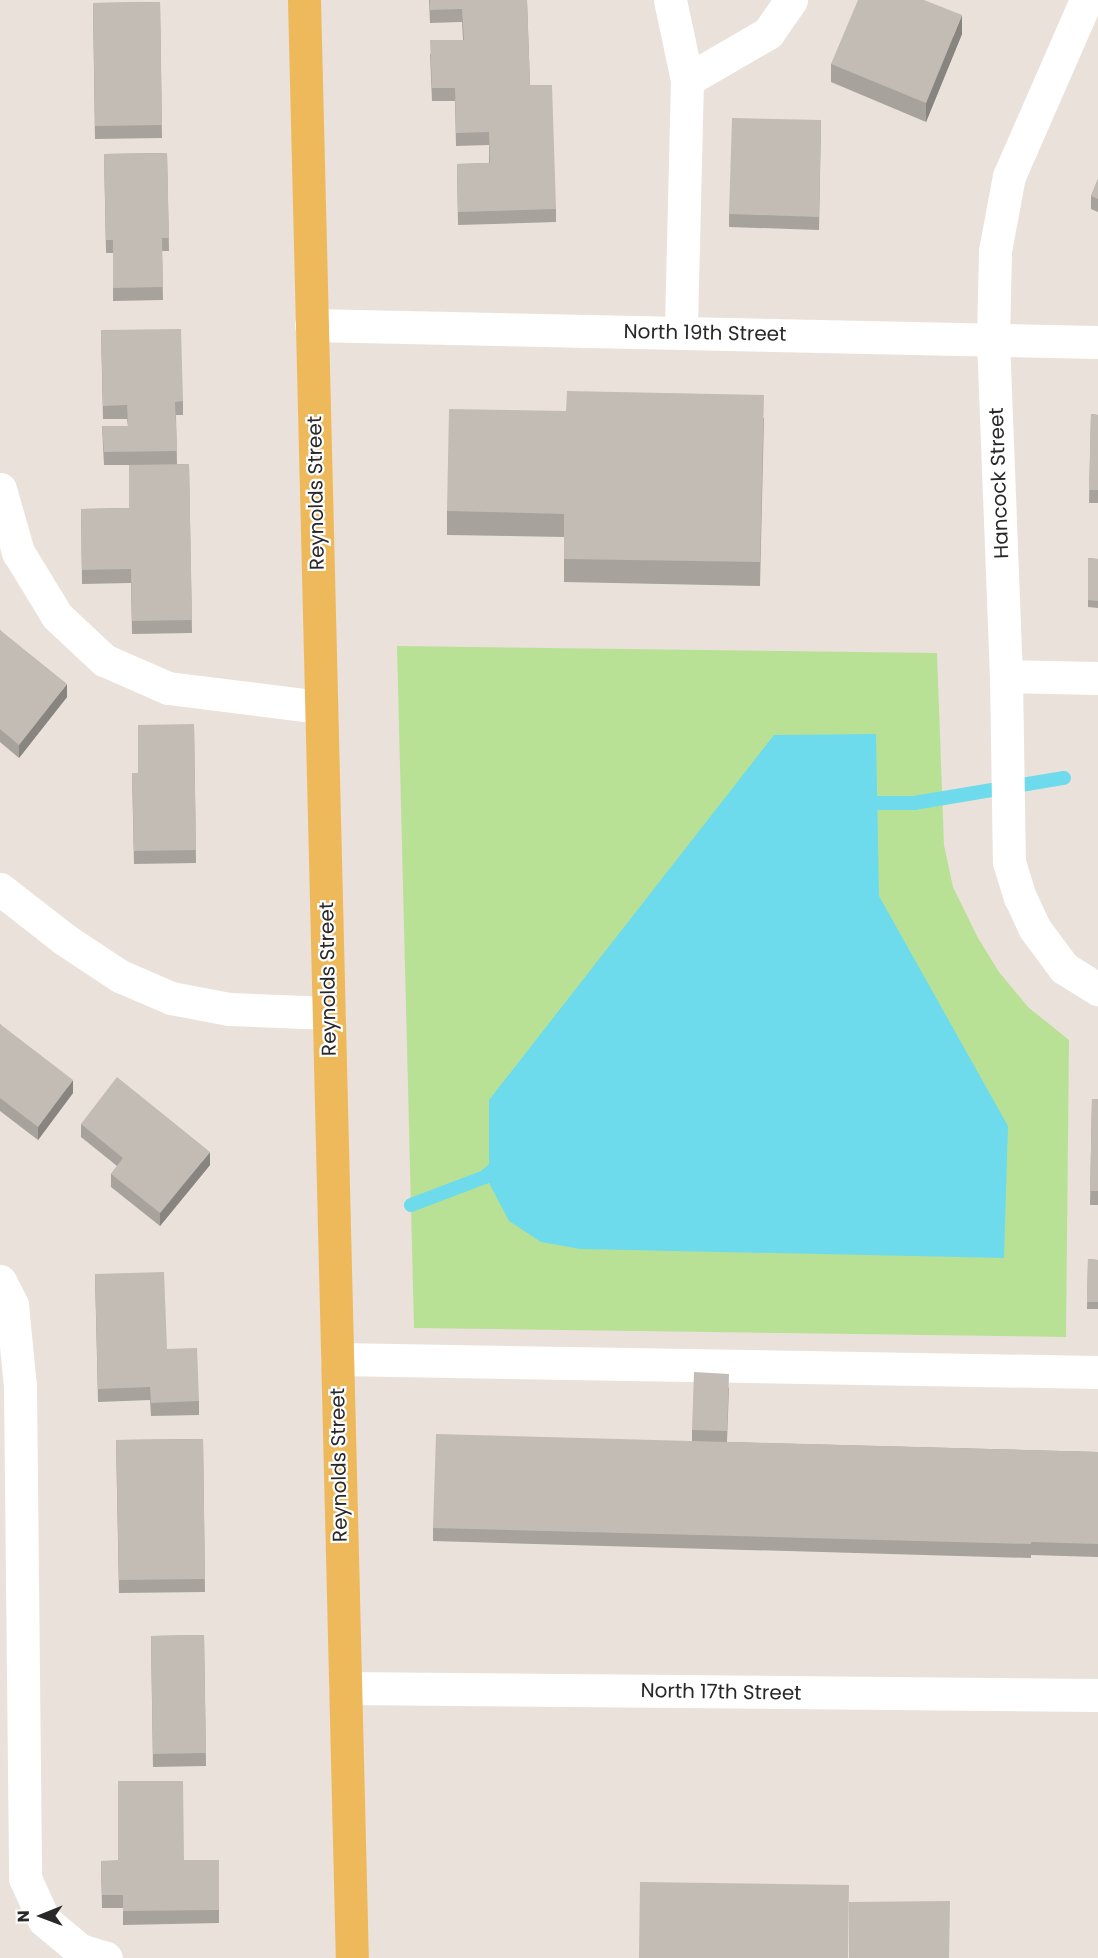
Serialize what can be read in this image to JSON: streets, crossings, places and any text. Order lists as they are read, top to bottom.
{
  "streets": {
    "main road": ["Reynolds Street"],
    "street": ["North 19th Street", "Hancock Street", "North 17th Street"]
  },
  "crossings": [
    ["North 19th Street", "Hancock Street"],
    ["North 19th Street", "Reynolds Street"],
    ["Reynolds Street", "North 17th Street"]
  ],
  "north": "left"
}
